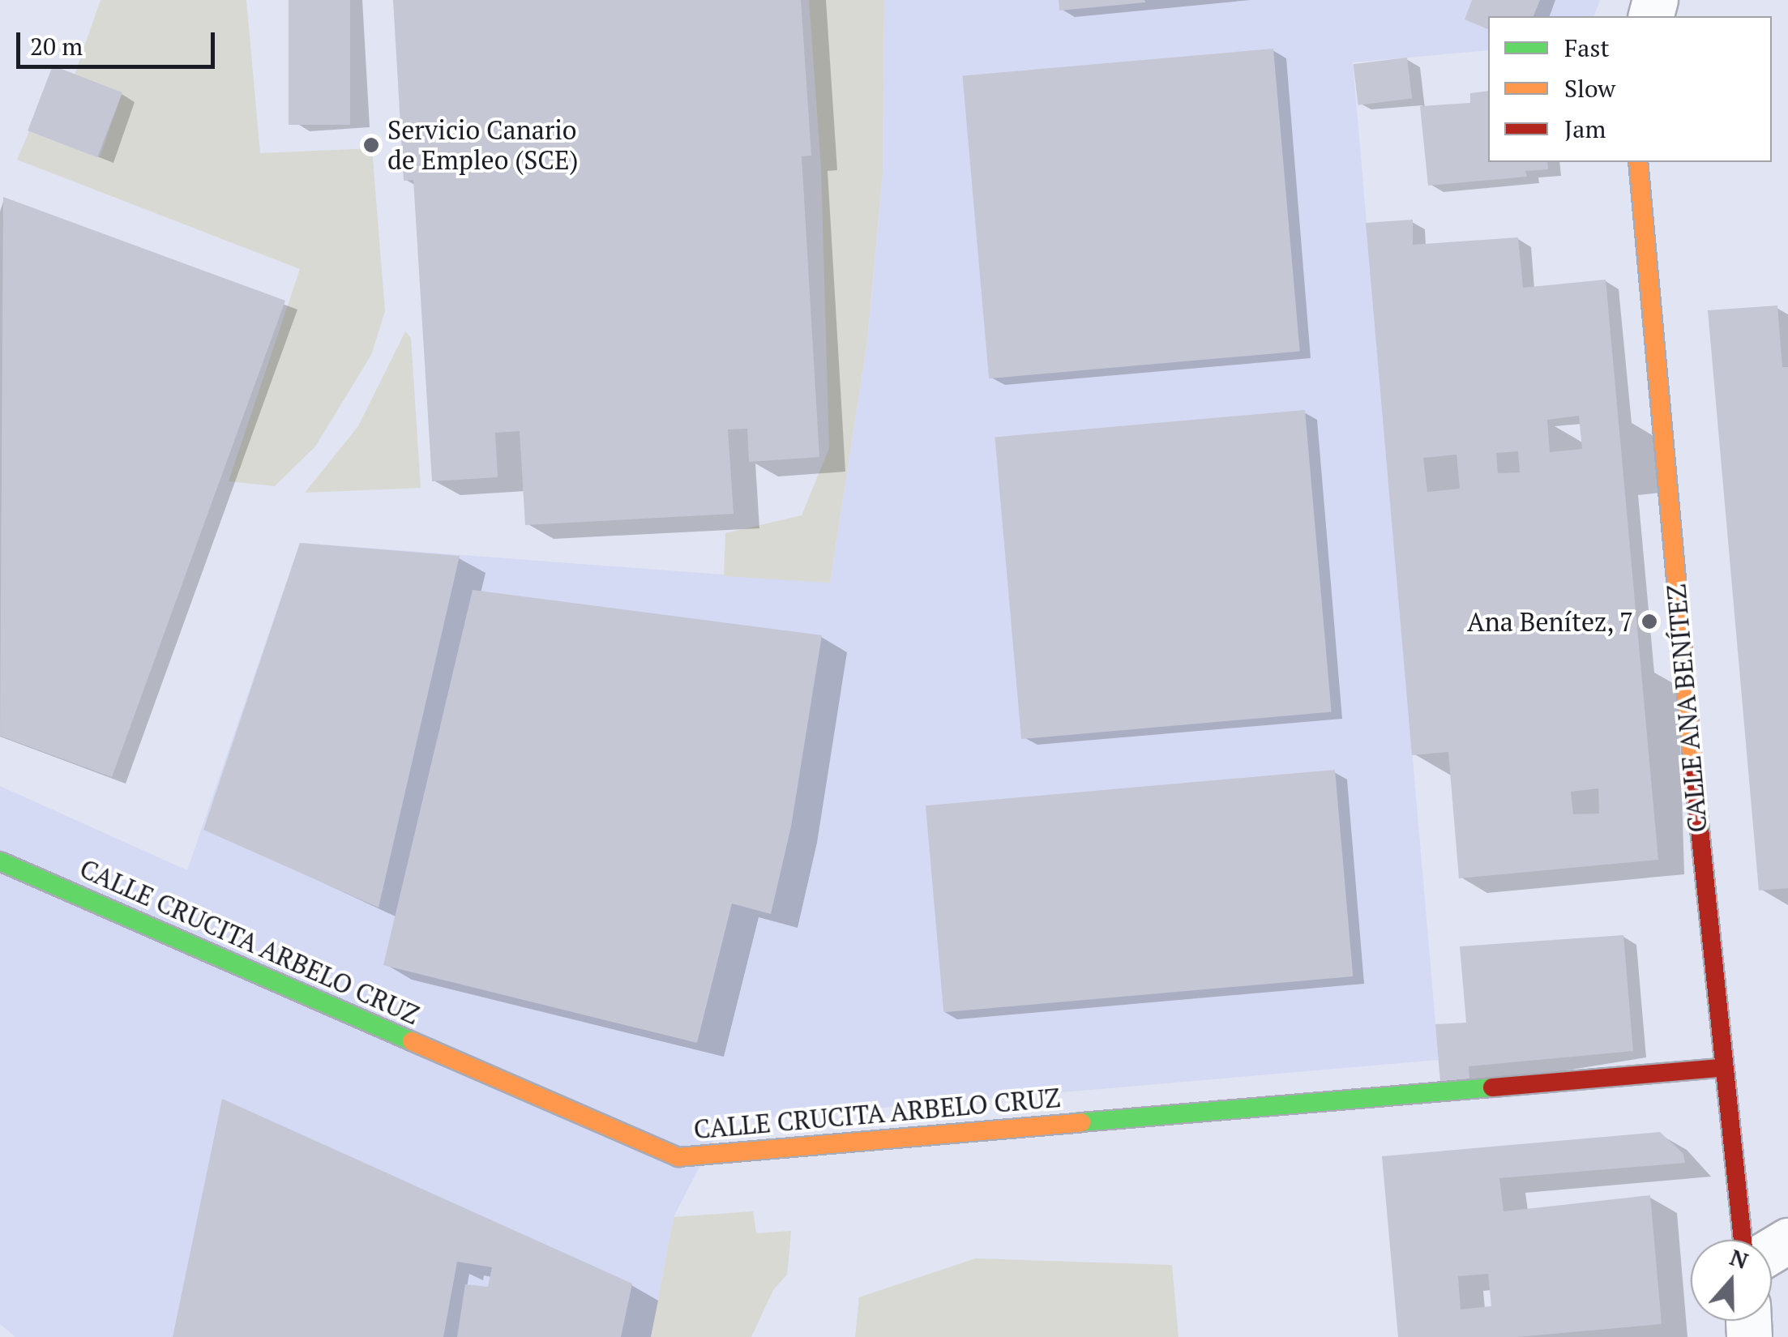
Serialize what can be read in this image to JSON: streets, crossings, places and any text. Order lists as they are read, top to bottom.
{
  "streets": {
    "street": ["CALLE ANA BENÍTEZ", "CALLE CRUCITA ARBELO CRUZ"]
  },
  "crossings": [
    ["CALLE ANA BENÍTEZ", "CALLE CRUCITA ARBELO CRUZ"]
  ],
  "places": ["Servicio Canario de Empleo (SCE)", "Ana Benítez, 7"],
  "legend": ["Fast", "Slow", "Jam"],
  "scale_bar": "20 m",
  "north": "top"
}
